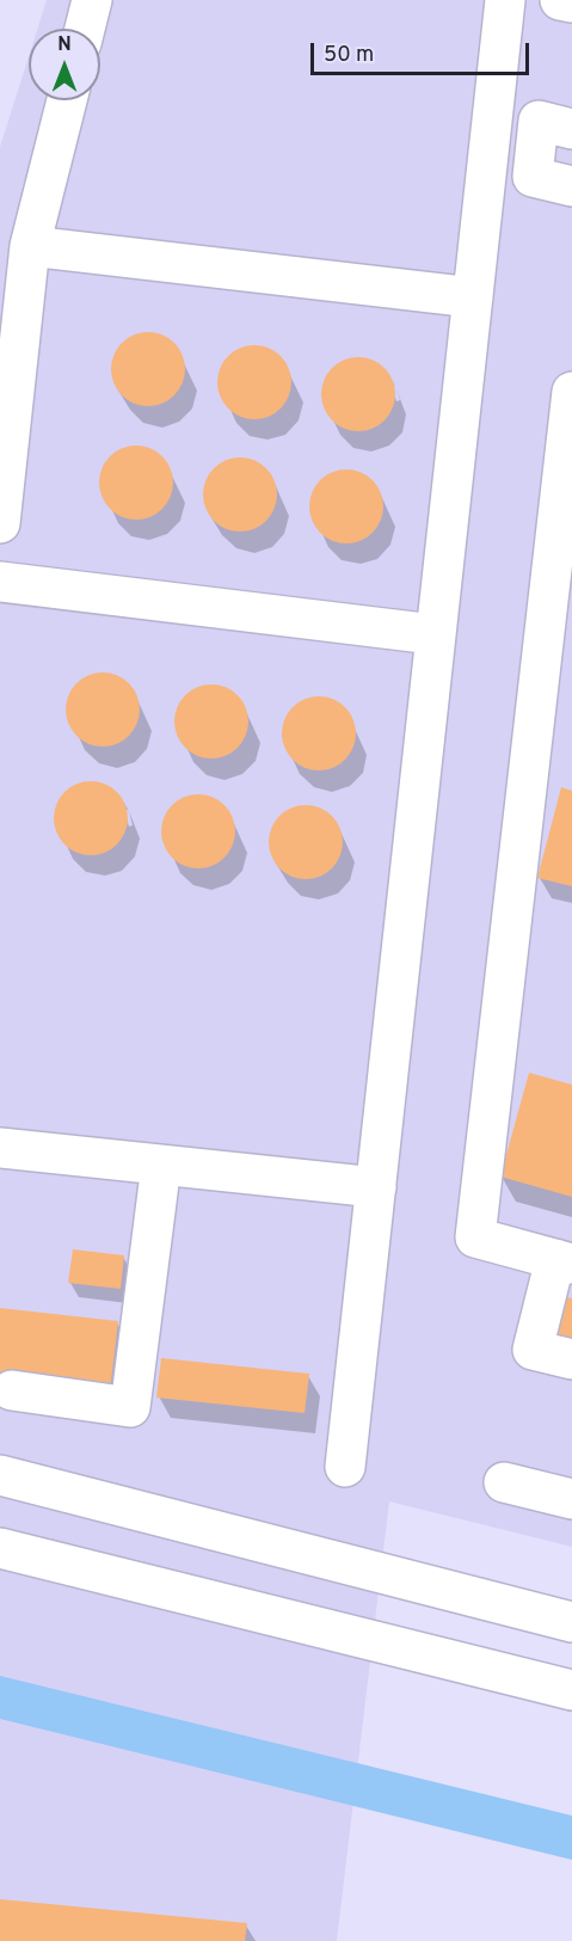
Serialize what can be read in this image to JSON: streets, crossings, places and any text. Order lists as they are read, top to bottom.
{
  "scale_bar": "50 m",
  "north": "top"
}
